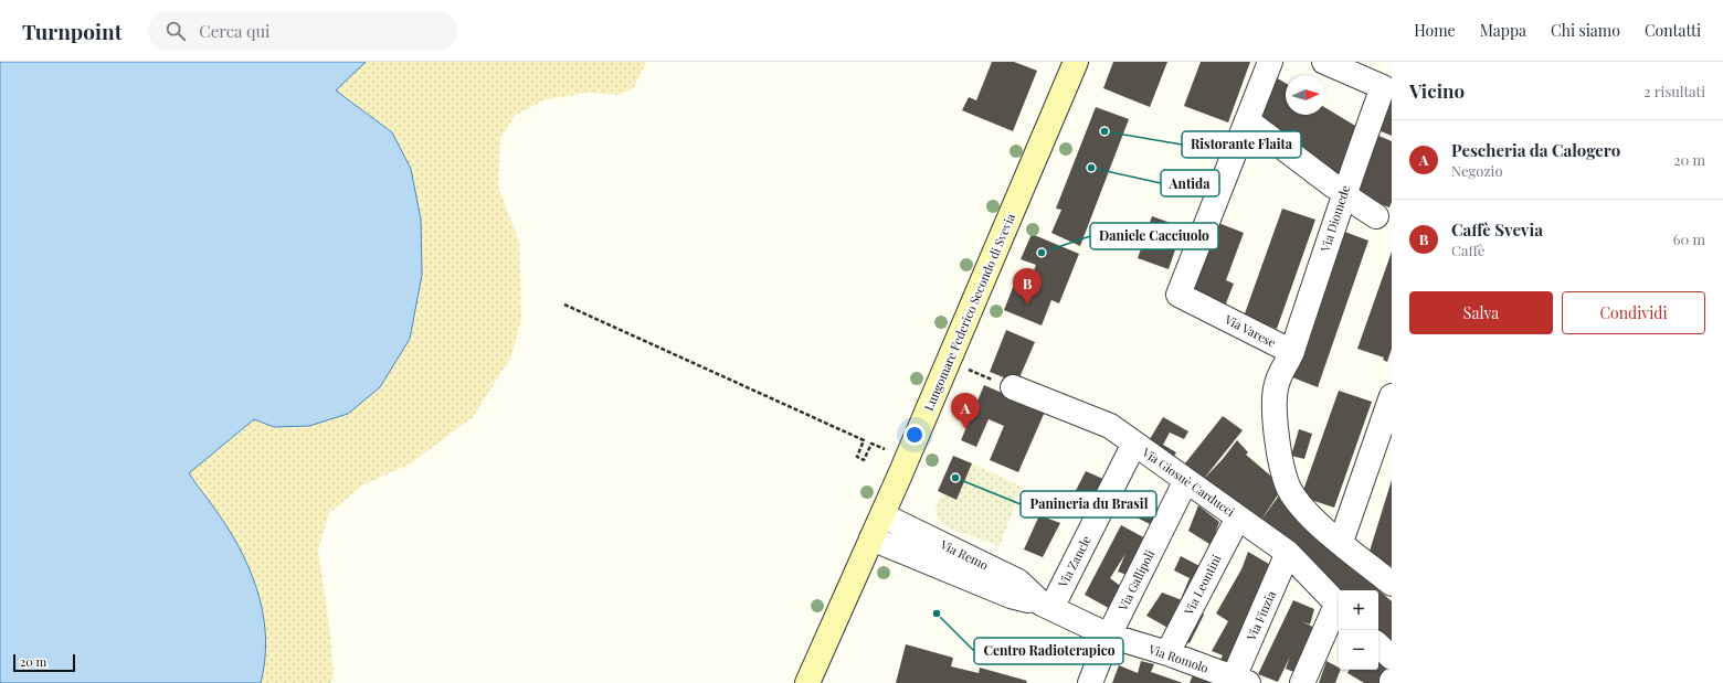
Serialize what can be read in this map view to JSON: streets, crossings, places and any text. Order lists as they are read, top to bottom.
{
  "streets": {
    "street": [
      "Via Diomede",
      "Lungomare Federico Secondo di Svevia",
      "Via Varese",
      "Via Giosuè Carducci",
      "Via Remo",
      "Via Zancle",
      "Via Gallipoli",
      "Via Leontini",
      "Via Finzia",
      "Via Romolo"
    ]
  },
  "crossings": [
    ["Via Diomede", "Via Varese"],
    ["Lungomare Federico Secondo di Svevia", "Via Remo"],
    ["Via Giosuè Carducci", "Via Zancle"],
    ["Via Giosuè Carducci", "Via Gallipoli"],
    ["Via Giosuè Carducci", "Via Leontini"],
    ["Via Giosuè Carducci", "Via Finzia"],
    ["Via Remo", "Via Zancle"],
    ["Via Remo", "Via Gallipoli"],
    ["Via Remo", "Via Romolo"],
    ["Via Gallipoli", "Via Romolo"],
    ["Via Leontini", "Via Romolo"],
    ["Via Finzia", "Via Romolo"]
  ],
  "places": [
    "Ristorante Flaita",
    "Antida",
    "Daniele Cacciuolo",
    "Panineria du Brasil",
    "Centro Radioterapico"
  ],
  "scale_bar": "20 m",
  "north": "right",
  "page": {
    "header": "Turnpoint",
    "search": "Cerca qui",
    "nav": [
      "Home",
      "Mappa",
      "Chi siamo",
      "Contatti"
    ],
    "heading": ["Vicino", "2 risultati"],
    "list": [
      {
        "mark": "A",
        "name": "Pescheria da Calogero",
        "note": "Negozio",
        "value": "20 m"
      },
      {
        "mark": "B",
        "name": "Caffè Svevia",
        "note": "Caffè",
        "value": "60 m"
      }
    ],
    "pins": ["B", "A"],
    "buttons": ["Salva", "Condividi"],
    "map_buttons": ["+", "−"],
    "scale": "20 m"
  }
}
